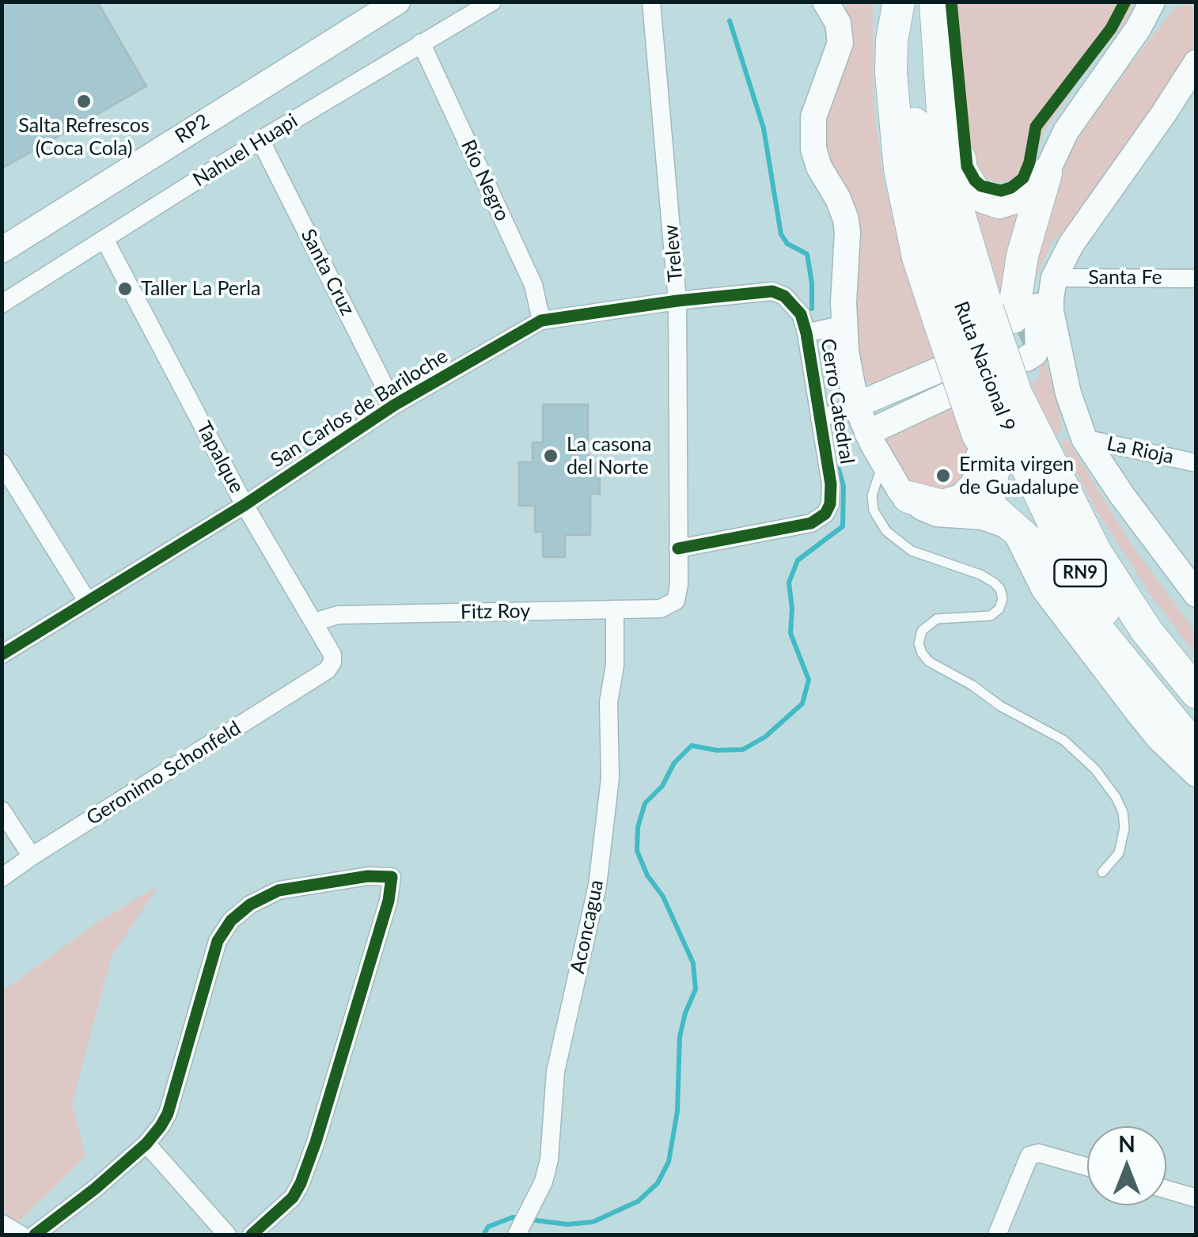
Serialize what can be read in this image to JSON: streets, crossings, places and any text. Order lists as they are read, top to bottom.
{
  "streets": {
    "highway": ["Ruta Nacional 9", "RN9"],
    "street": [
      "RP2",
      "Nahuel Huapi",
      "Río Negro",
      "Trelew",
      "Santa Cruz",
      "Santa Fe",
      "Cerro Catedral",
      "San Carlos de Bariloche",
      "La Rioja",
      "Tapalque",
      "Fitz Roy",
      "Geronimo Schonfeld",
      "Aconcagua"
    ]
  },
  "crossings": [
    ["Nahuel Huapi", "Río Negro"],
    ["Nahuel Huapi", "Santa Cruz"],
    ["Nahuel Huapi", "Tapalque"],
    ["Río Negro", "San Carlos de Bariloche"],
    ["Trelew", "Cerro Catedral"],
    ["Trelew", "San Carlos de Bariloche"],
    ["Trelew", "Fitz Roy"],
    ["Santa Cruz", "San Carlos de Bariloche"],
    ["Cerro Catedral", "San Carlos de Bariloche"],
    ["San Carlos de Bariloche", "Tapalque"],
    ["Tapalque", "Fitz Roy"],
    ["Tapalque", "Geronimo Schonfeld"],
    ["Fitz Roy", "Aconcagua"]
  ],
  "places": [
    "Salta Refrescos (Coca Cola)",
    "Taller La Perla",
    "La casona del Norte",
    "Ermita virgen de Guadalupe"
  ],
  "north": "top"
}
